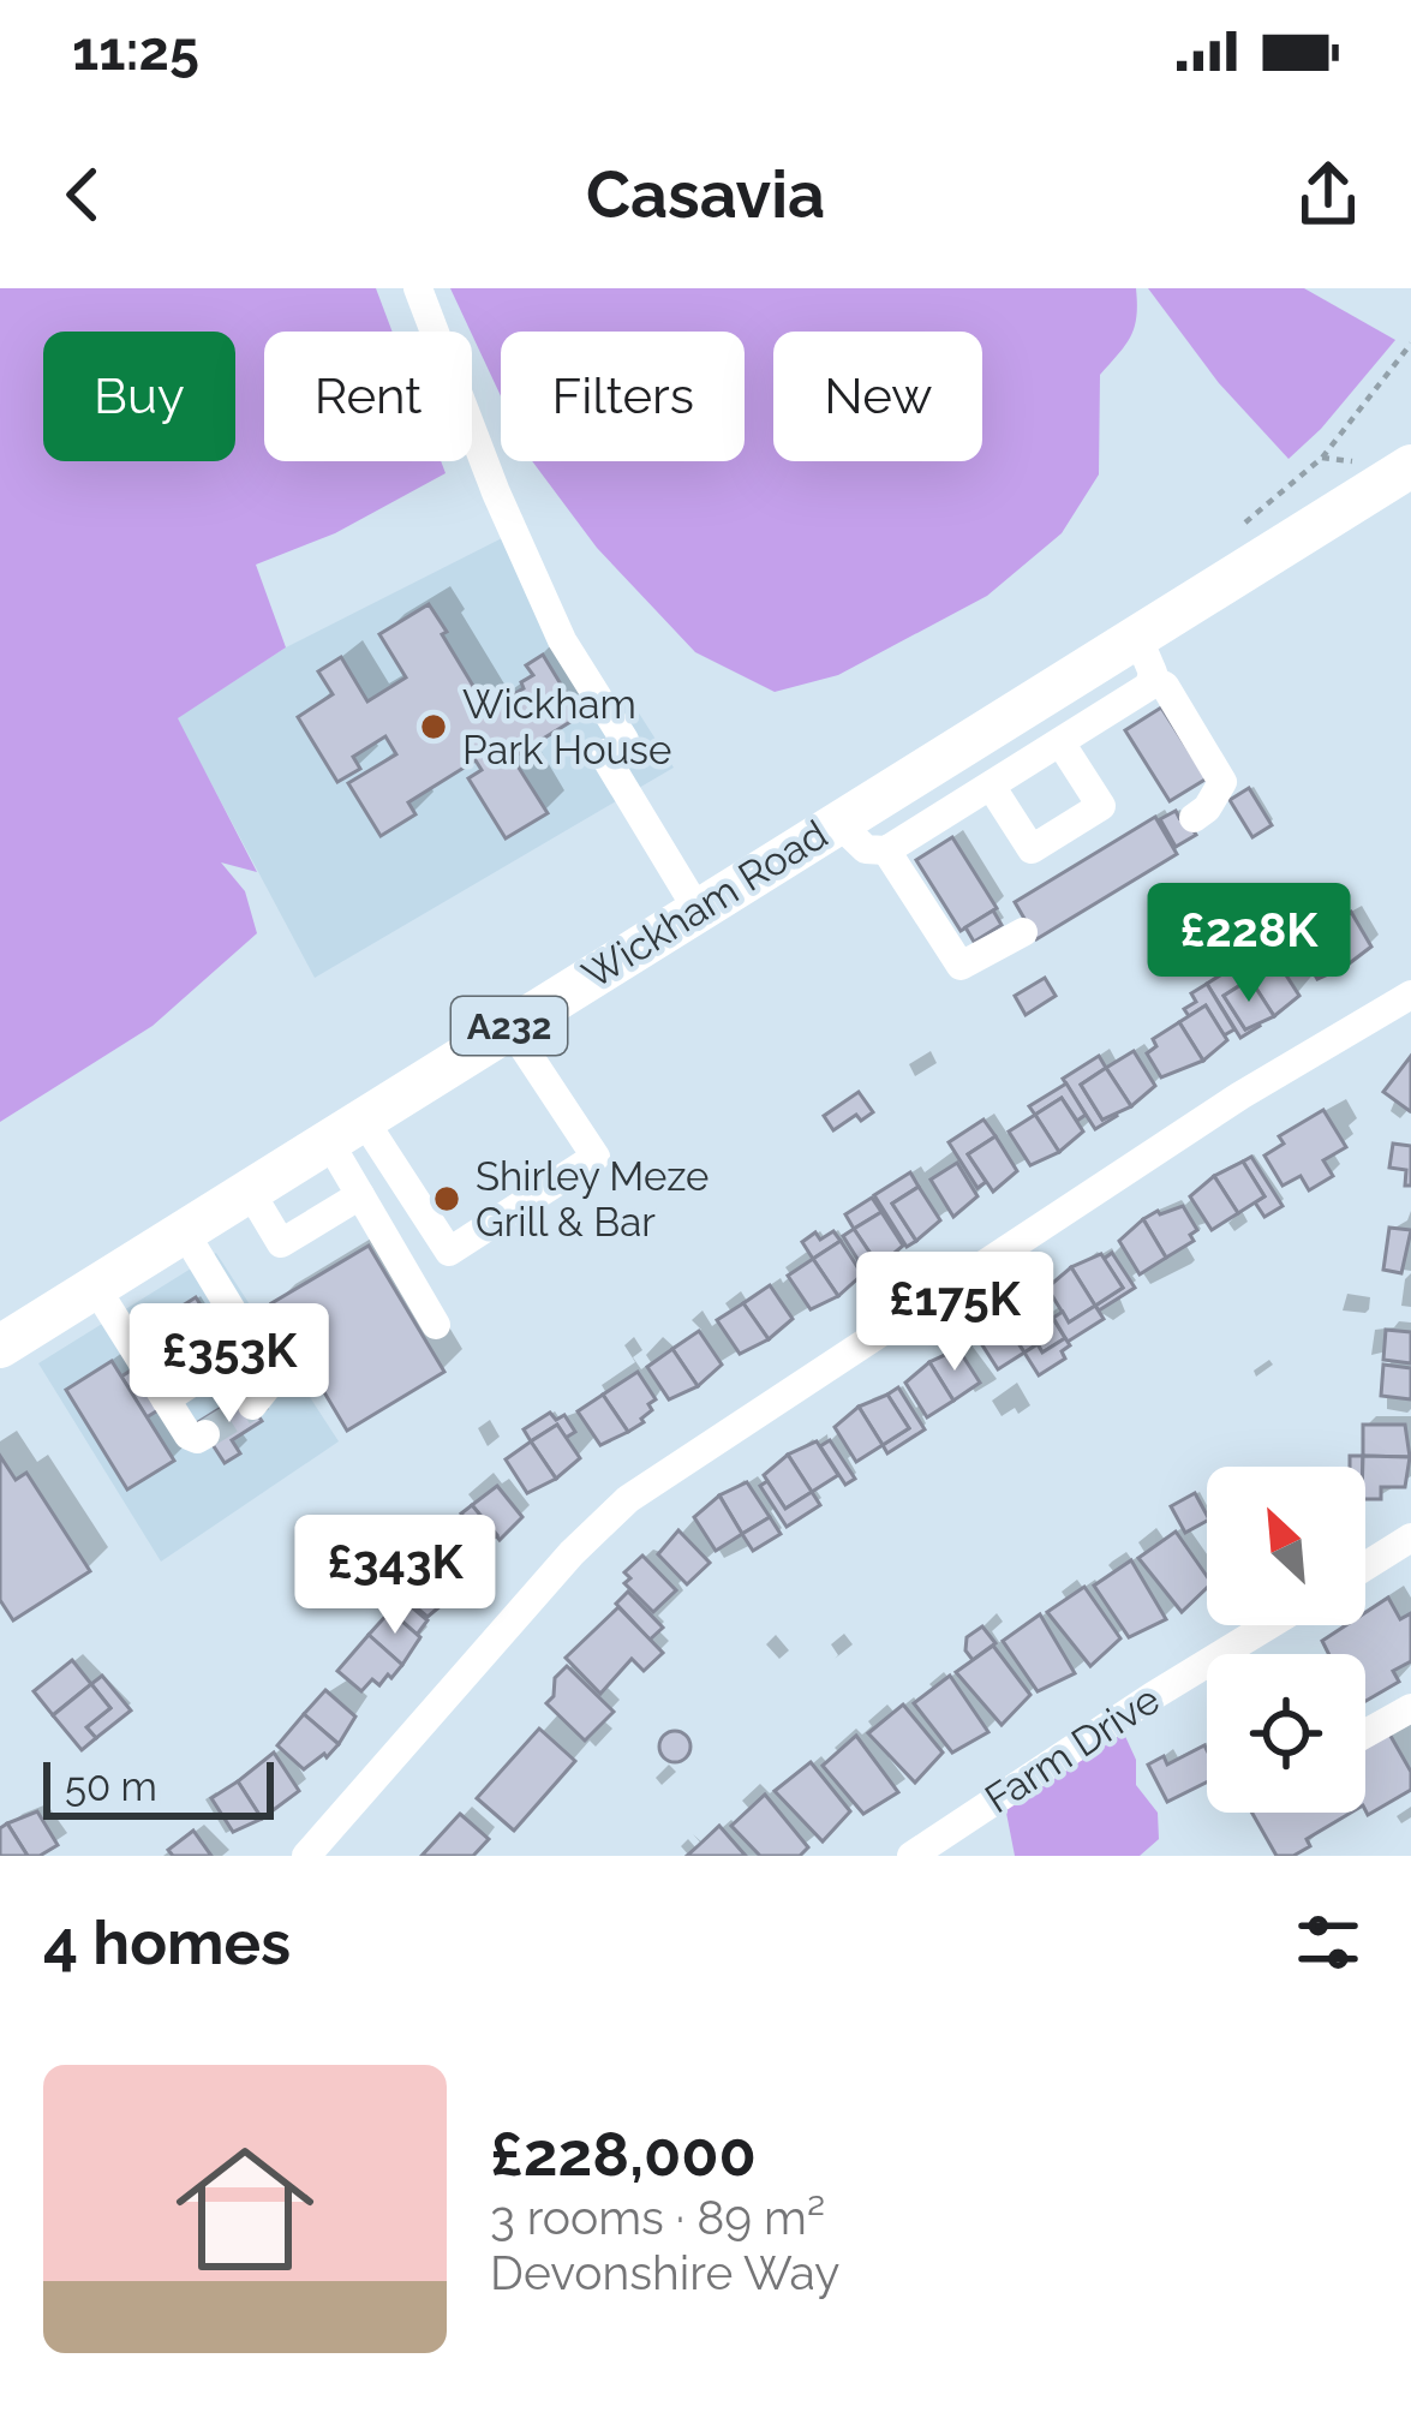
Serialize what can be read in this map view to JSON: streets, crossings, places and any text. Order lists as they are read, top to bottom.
{
  "streets": {
    "highway": ["Wickham Road", "A232"],
    "street": ["Farm Drive"]
  },
  "places": ["Wickham Park House", "Shirley Meze Grill & Bar"],
  "scale_bar": "50 m",
  "north": "top left",
  "page": {
    "status": "11:25",
    "header": "Casavia",
    "chip": [
      "Buy",
      "Rent",
      "Filters",
      "New"
    ],
    "price": [
      "£228K",
      "£175K",
      "£353K",
      "£343K"
    ],
    "scale": "50 m",
    "heading": "4 homes",
    "list": [
      {
        "name": "£228,000",
        "note": "3 rooms · 89 m² · Devonshire Way"
      }
    ]
  }
}
